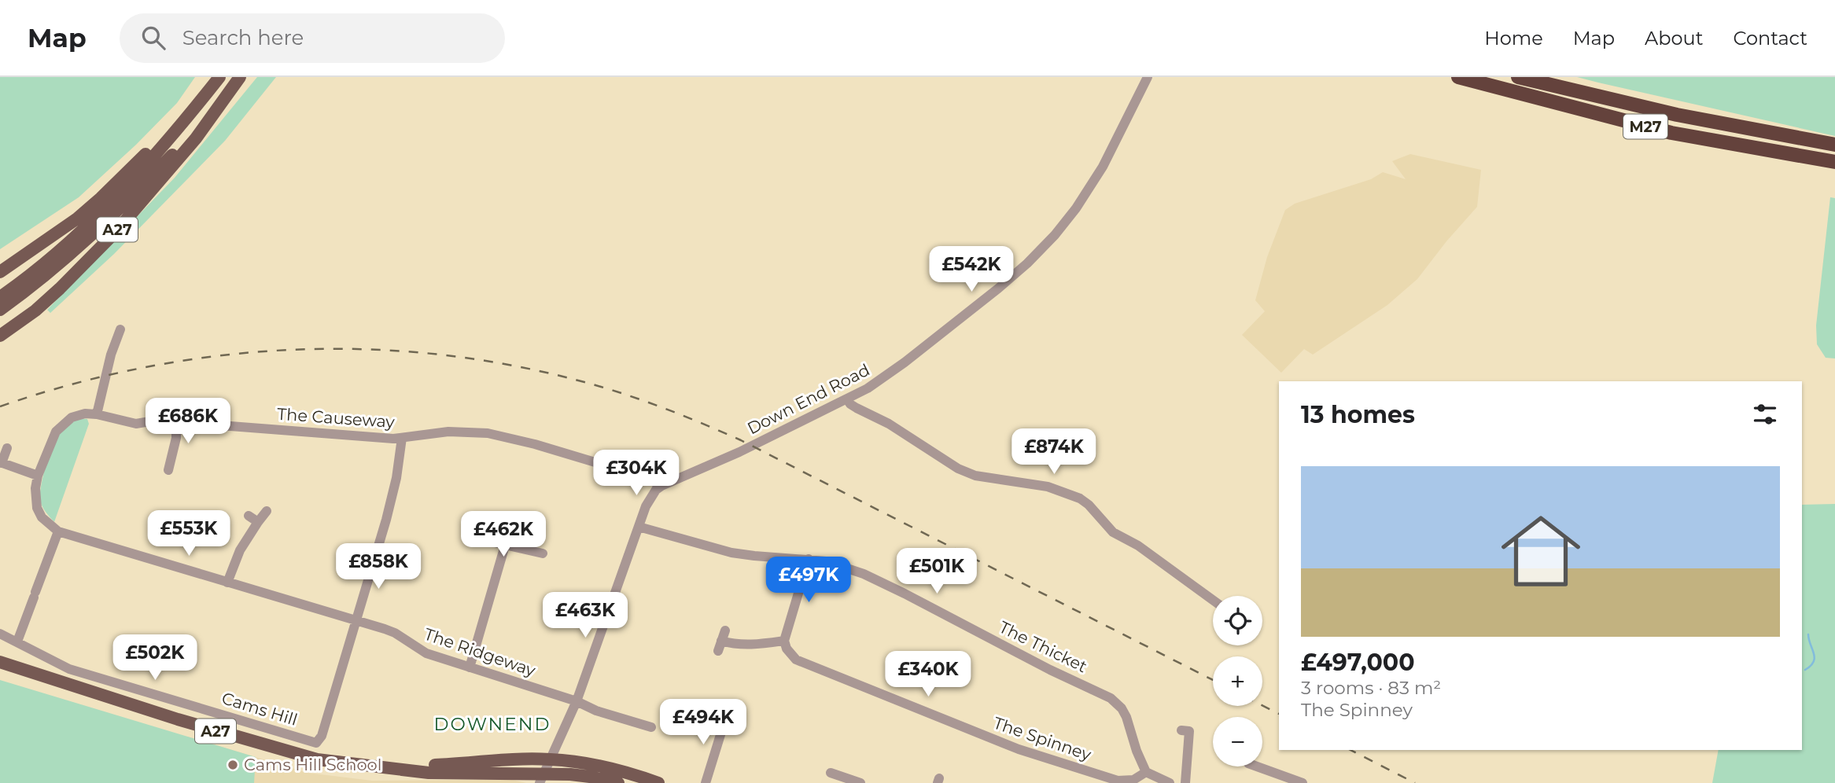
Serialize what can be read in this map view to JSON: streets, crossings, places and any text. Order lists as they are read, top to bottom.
{
  "streets": {
    "highway": ["M27"],
    "main road": ["A27", "Cams Hill"],
    "street": [
      "Down End Road",
      "The Causeway",
      "The Thicket",
      "The Ridgeway",
      "The Spinney"
    ]
  },
  "crossings": [
    ["A27", "Cams Hill"],
    ["Down End Road", "The Causeway"],
    ["The Causeway", "The Ridgeway"],
    ["The Thicket", "The Spinney"],
    ["The Ridgeway", "Cams Hill"]
  ],
  "districts": ["DOWNEND"],
  "places": ["Cams Hill School"],
  "page": {
    "header": "Map",
    "search": "Search here",
    "nav": [
      "Home",
      "Map",
      "About",
      "Contact"
    ],
    "price": [
      "£542K",
      "£686K",
      "£874K",
      "£304K",
      "£553K",
      "£462K",
      "£858K",
      "£501K",
      "£497K",
      "£463K",
      "£502K",
      "£340K",
      "£494K"
    ],
    "heading": "13 homes",
    "list": [
      {
        "name": "£497,000",
        "note": "3 rooms · 83 m² · The Spinney"
      }
    ],
    "map_buttons": ["+", "−"]
  }
}
